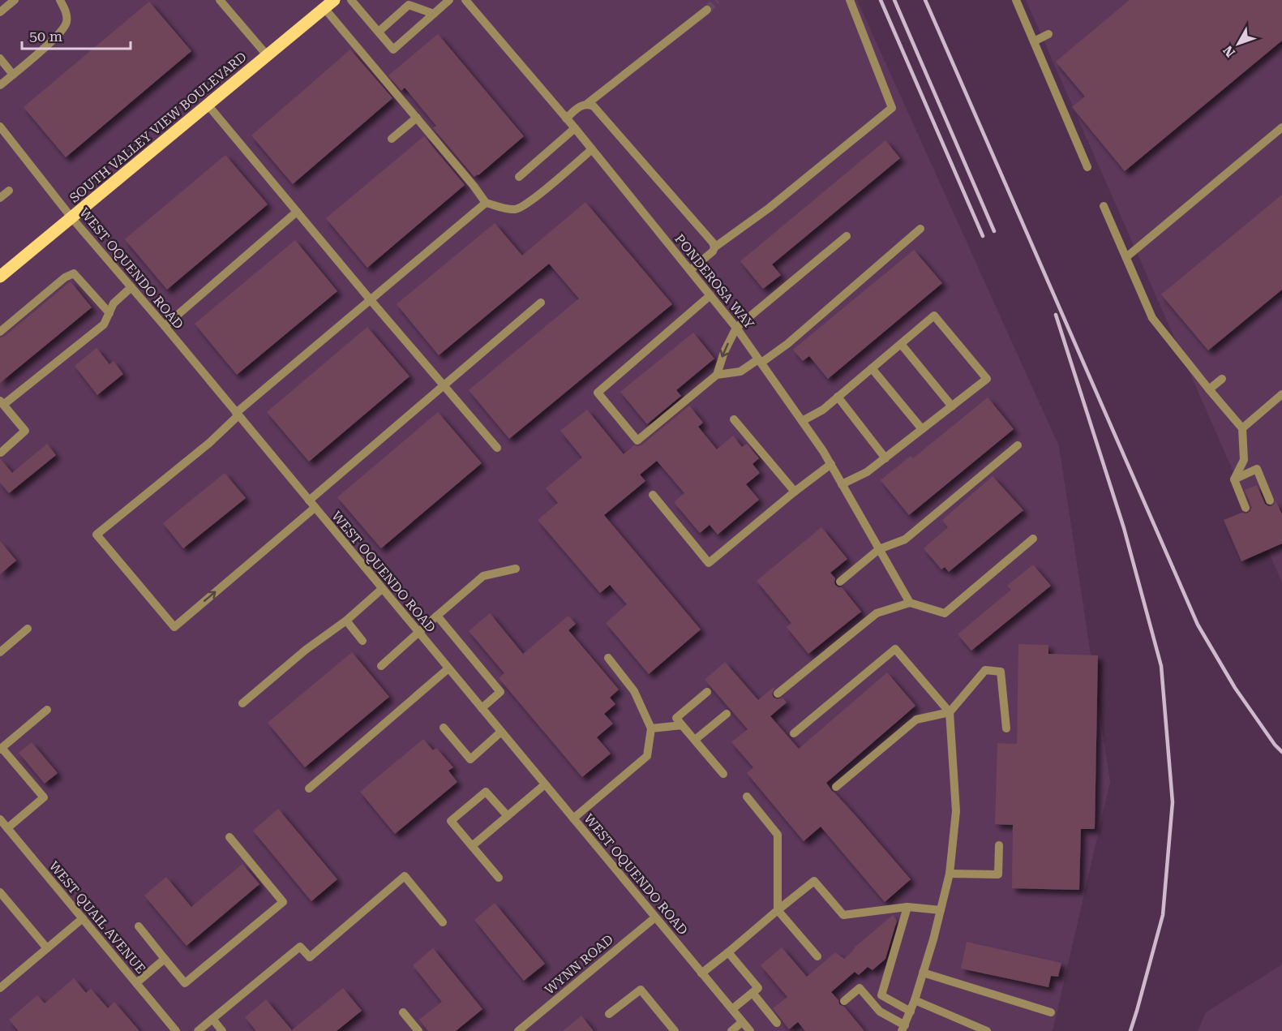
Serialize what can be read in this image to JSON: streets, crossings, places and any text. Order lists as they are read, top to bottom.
{
  "streets": {
    "main road": ["SOUTH VALLEY VIEW BOULEVARD"],
    "street": [
      "WEST OQUENDO ROAD",
      "PONDEROSA WAY",
      "WEST QUAIL AVENUE",
      "WYNN ROAD"
    ]
  },
  "crossings": [
    ["SOUTH VALLEY VIEW BOULEVARD", "WEST OQUENDO ROAD"],
    ["WEST OQUENDO ROAD", "WYNN ROAD"]
  ],
  "scale_bar": "50 m",
  "north": "bottom left"
}
